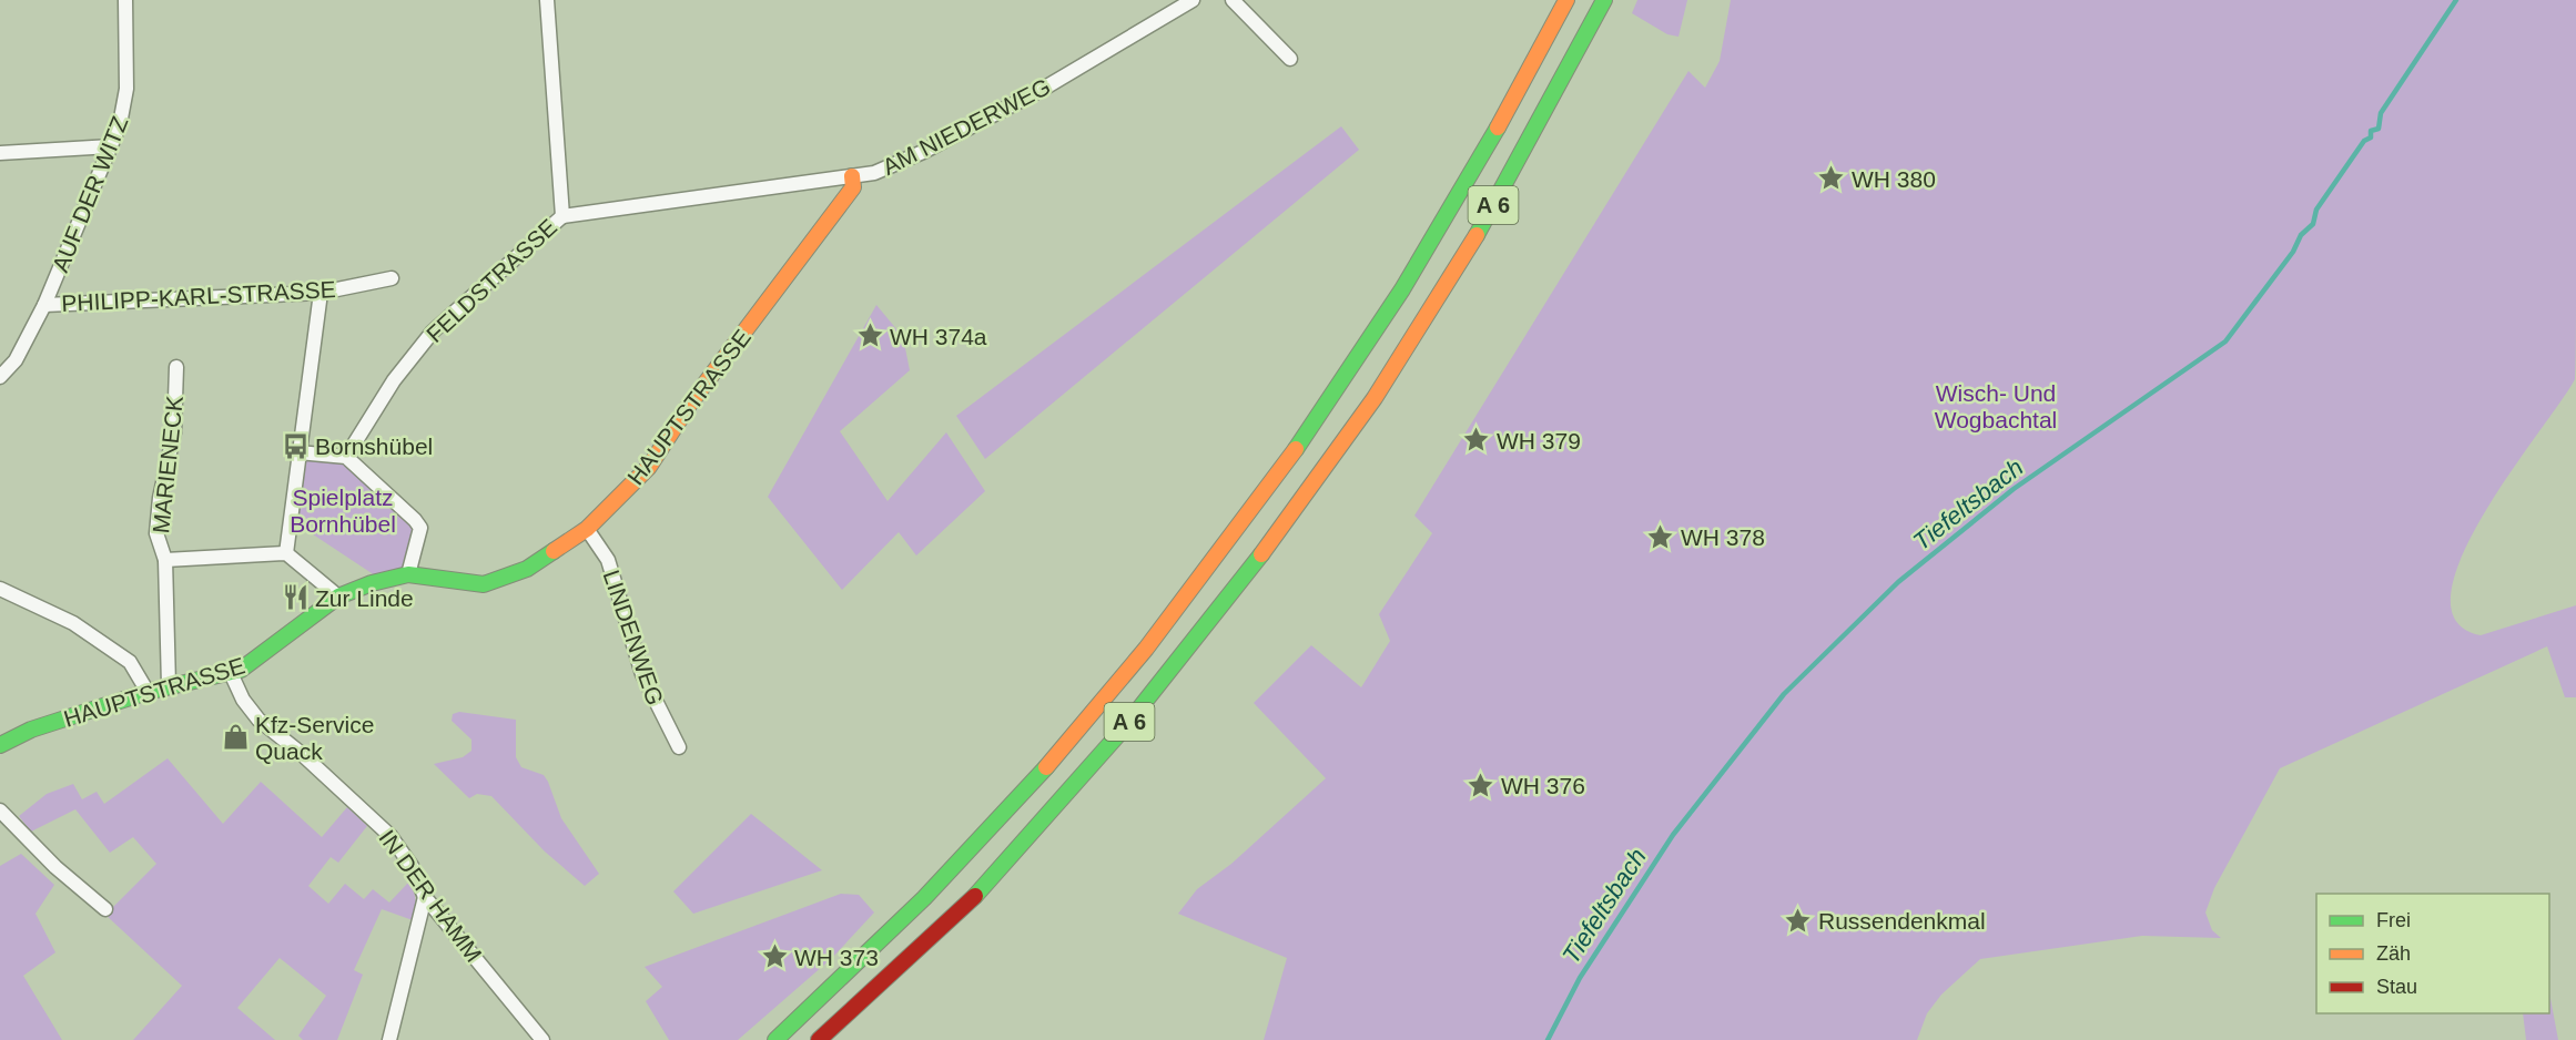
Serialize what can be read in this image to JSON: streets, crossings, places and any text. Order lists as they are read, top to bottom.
{
  "streets": {
    "main road": ["A 6", "HAUPTSTRASSE"],
    "street": [
      "AM NIEDERWEG",
      "AUF DER WITZ",
      "FELDSTRASSE",
      "PHILIPP-KARL-STRASSE",
      "MARIENECK",
      "LINDENWEG",
      "IN DER HAMM"
    ]
  },
  "crossings": [
    ["AM NIEDERWEG", "FELDSTRASSE"],
    ["AM NIEDERWEG", "HAUPTSTRASSE"],
    ["AUF DER WITZ", "PHILIPP-KARL-STRASSE"],
    ["HAUPTSTRASSE", "MARIENECK"],
    ["HAUPTSTRASSE", "LINDENWEG"],
    ["HAUPTSTRASSE", "IN DER HAMM"]
  ],
  "water": ["Tiefeltsbach"],
  "parks": ["Wisch- Und Wogbachtal", "Spielplatz Bornhübel"],
  "places": {
    "place": [
      "WH 380",
      "WH 374a",
      "WH 379",
      "WH 378",
      "WH 376",
      "Russendenkmal",
      "WH 373"
    ],
    "bus stop": ["Bornshübel"],
    "restaurant": ["Zur Linde"],
    "shop": ["Kfz-Service Quack"]
  },
  "legend": ["Frei", "Zäh", "Stau"]
}
